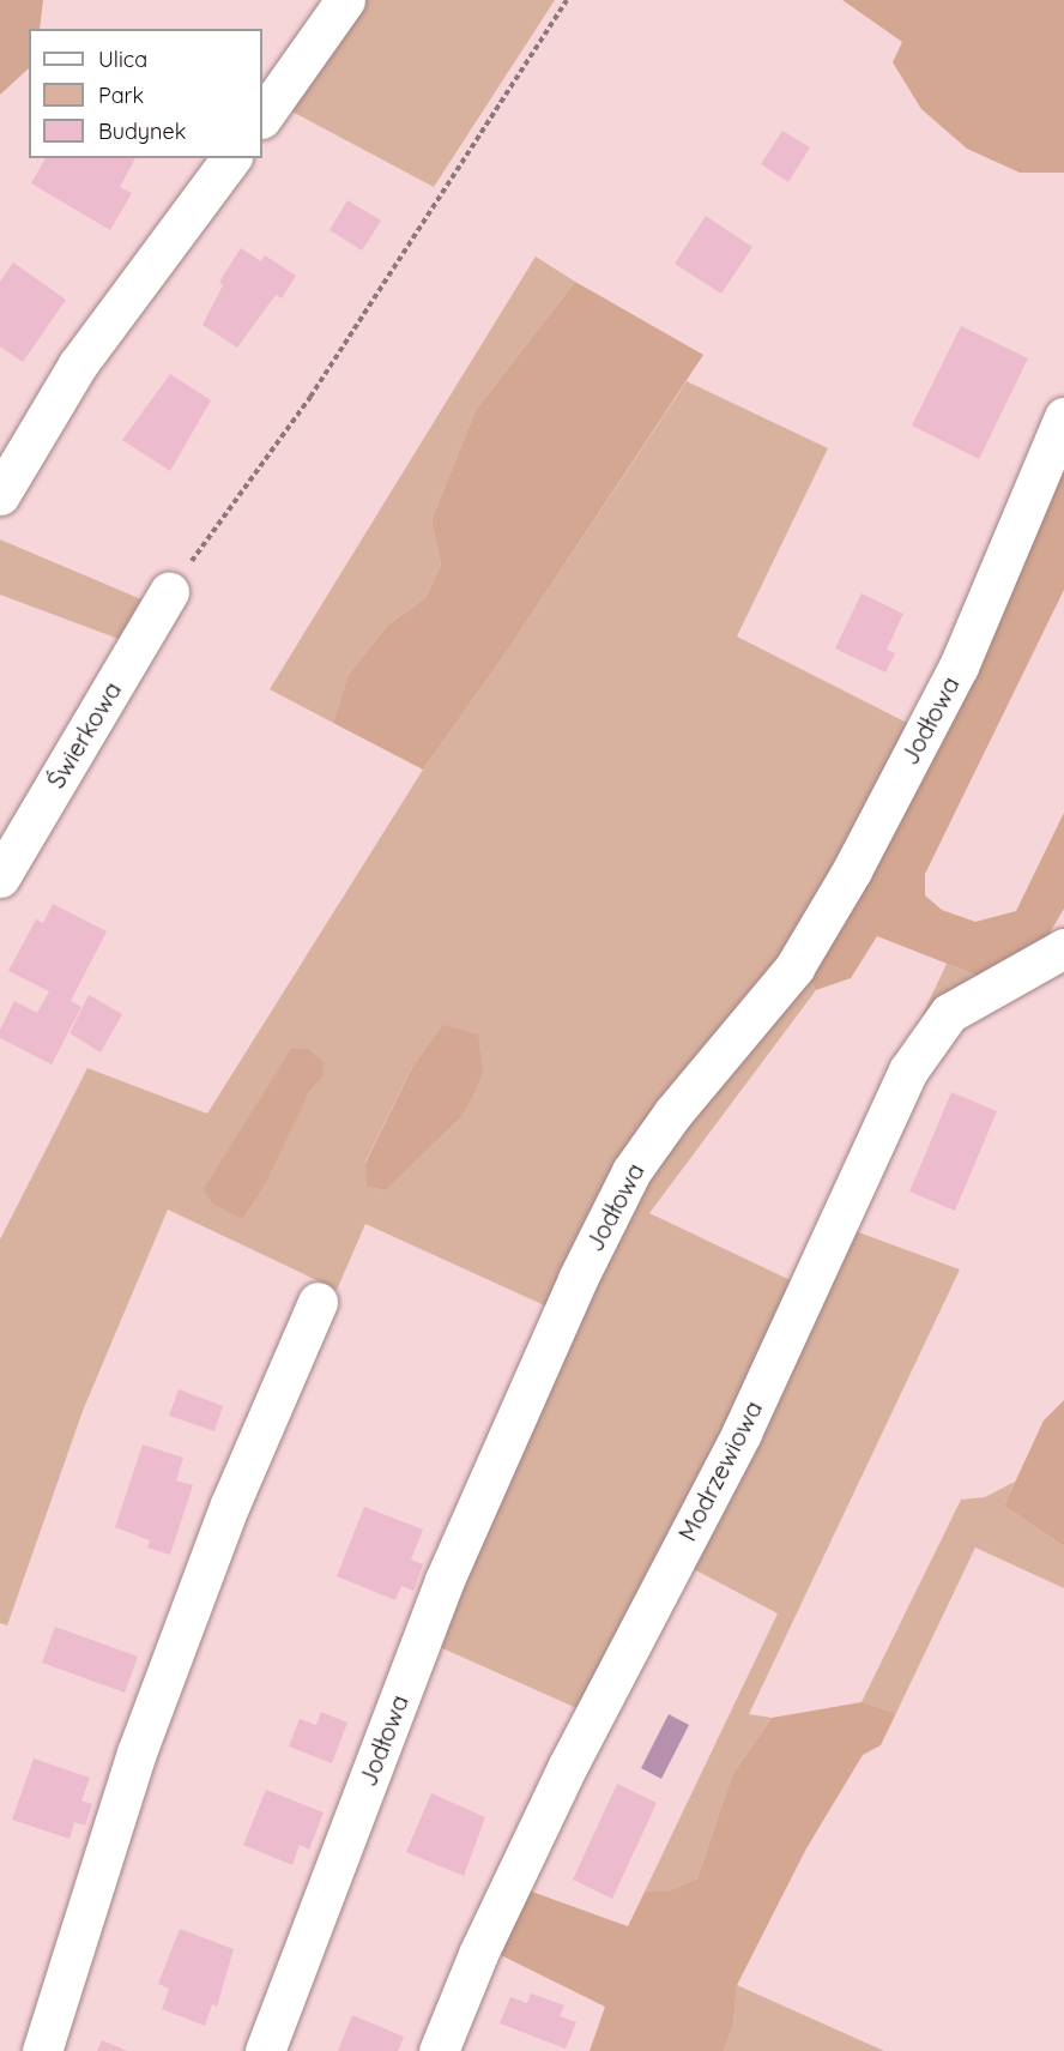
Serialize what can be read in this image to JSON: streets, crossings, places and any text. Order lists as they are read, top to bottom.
{
  "streets": {
    "street": ["Jodłowa", "Świerkowa", "Modrzewiowa"]
  },
  "legend": ["Ulica", "Park", "Budynek"]
}
